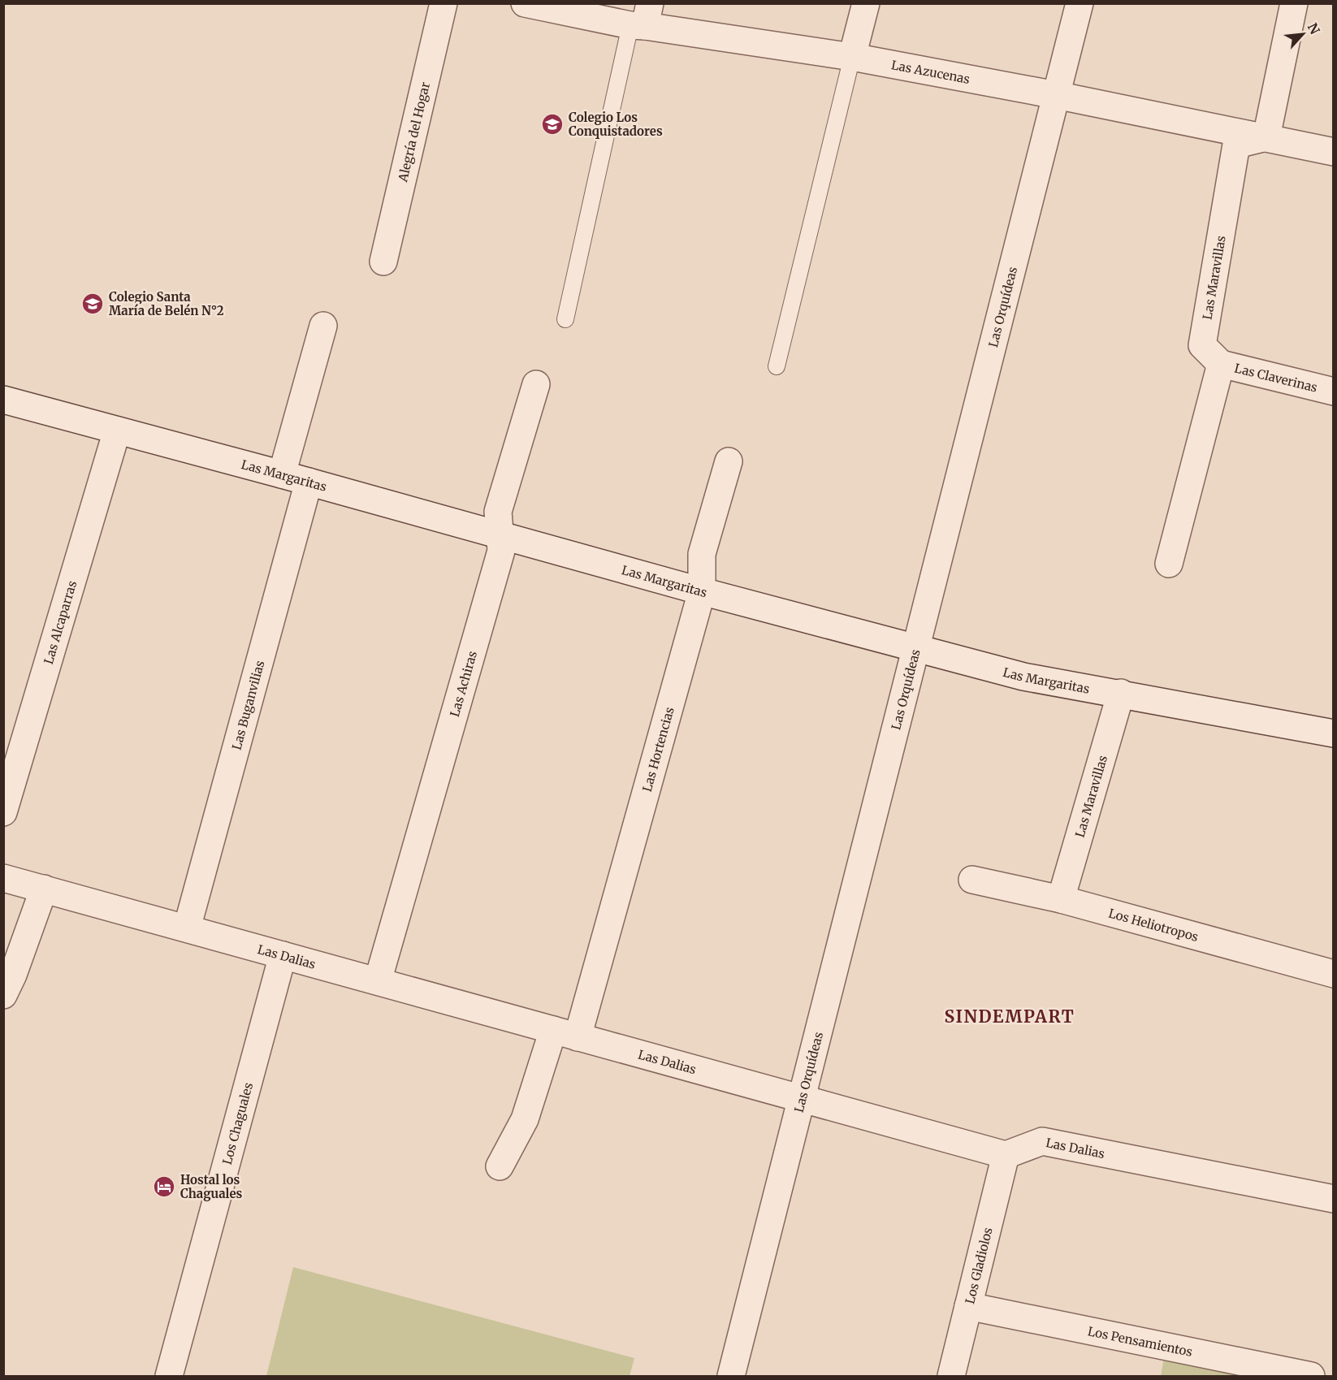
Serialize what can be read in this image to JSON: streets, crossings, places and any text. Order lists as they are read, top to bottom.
{
  "streets": {
    "street": [
      "Las Azucenas",
      "Alegría del Hogar",
      "Las Maravillas",
      "Las Orquídeas",
      "Las Claverinas",
      "Las Margaritas",
      "Las Alcaparras",
      "Las Achiras",
      "Las Buganvilias",
      "Las Hortencias",
      "Los Heliotropos",
      "Las Dalias",
      "Los Chaguales",
      "Los Gladiolos",
      "Los Pensamientos"
    ]
  },
  "crossings": [
    ["Las Azucenas", "Las Maravillas"],
    ["Las Azucenas", "Las Orquídeas"],
    ["Las Maravillas", "Las Claverinas"],
    ["Las Maravillas", "Las Margaritas"],
    ["Las Maravillas", "Los Heliotropos"],
    ["Las Orquídeas", "Las Margaritas"],
    ["Las Orquídeas", "Las Dalias"],
    ["Las Margaritas", "Las Alcaparras"],
    ["Las Margaritas", "Las Achiras"],
    ["Las Margaritas", "Las Buganvilias"],
    ["Las Margaritas", "Las Hortencias"],
    ["Las Achiras", "Las Dalias"],
    ["Las Buganvilias", "Las Dalias"],
    ["Las Hortencias", "Las Dalias"],
    ["Las Dalias", "Los Chaguales"],
    ["Las Dalias", "Los Gladiolos"],
    ["Los Gladiolos", "Los Pensamientos"]
  ],
  "districts": ["SINDEMPART"],
  "places": {
    "school or university": ["Colegio Los Conquistadores", "Colegio Santa María de Belén N°2"],
    "hotel": ["Hostal los Chaguales"]
  },
  "north": "top right"
}
